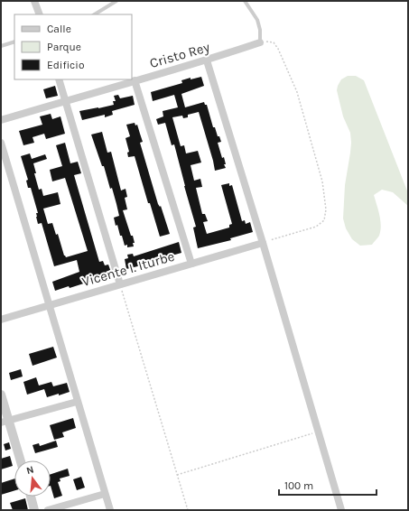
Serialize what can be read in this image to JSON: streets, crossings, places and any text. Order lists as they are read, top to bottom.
{
  "streets": {
    "street": ["Cristo Rey", "Vicente I. Iturbe"]
  },
  "legend": ["Calle", "Parque", "Edificio"],
  "scale_bar": "100 m",
  "north": "top"
}
